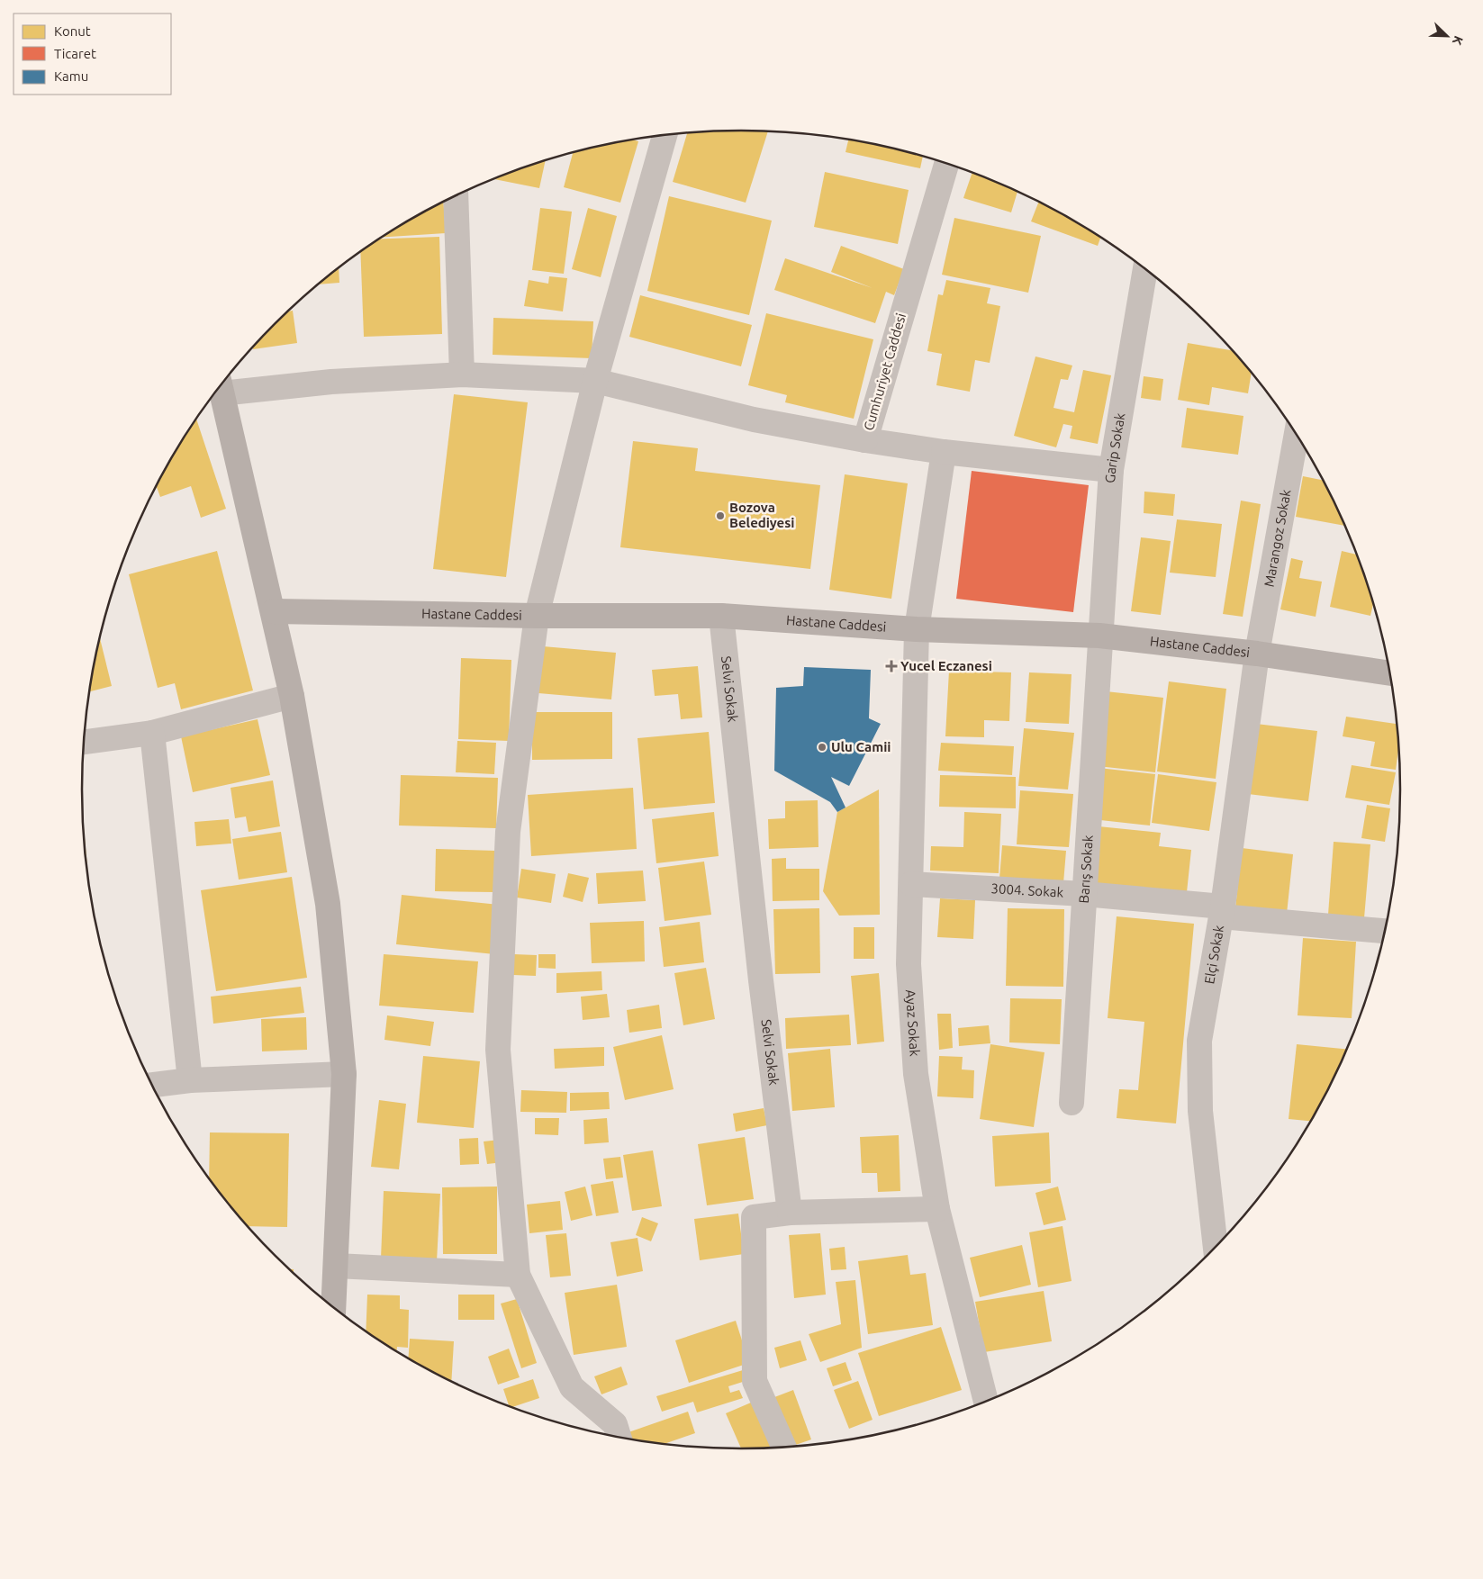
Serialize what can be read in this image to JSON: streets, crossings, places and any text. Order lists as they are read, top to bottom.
{
  "streets": {
    "street": [
      "Cumhuriyet Caddesi",
      "Garip Sokak",
      "Marangoz Sokak",
      "Hastane Caddesi",
      "Selvi Sokak",
      "Barış Sokak",
      "3004. Sokak",
      "Elçi Sokak",
      "Ayaz Sokak"
    ]
  },
  "crossings": [
    ["Cumhuriyet Caddesi", "Garip Sokak"],
    ["Garip Sokak", "Hastane Caddesi"],
    ["Garip Sokak", "Barış Sokak"],
    ["Marangoz Sokak", "Hastane Caddesi"],
    ["Marangoz Sokak", "Elçi Sokak"],
    ["Hastane Caddesi", "Selvi Sokak"],
    ["Hastane Caddesi", "Barış Sokak"],
    ["Hastane Caddesi", "Elçi Sokak"],
    ["Hastane Caddesi", "Ayaz Sokak"],
    ["Barış Sokak", "3004. Sokak"],
    ["3004. Sokak", "Elçi Sokak"],
    ["3004. Sokak", "Ayaz Sokak"]
  ],
  "places": {
    "other": ["Bozova Belediyesi", "Ulu Camii"],
    "health": ["Yucel Eczanesi"]
  },
  "legend": ["Konut", "Ticaret", "Kamu"],
  "north": "bottom right"
}
